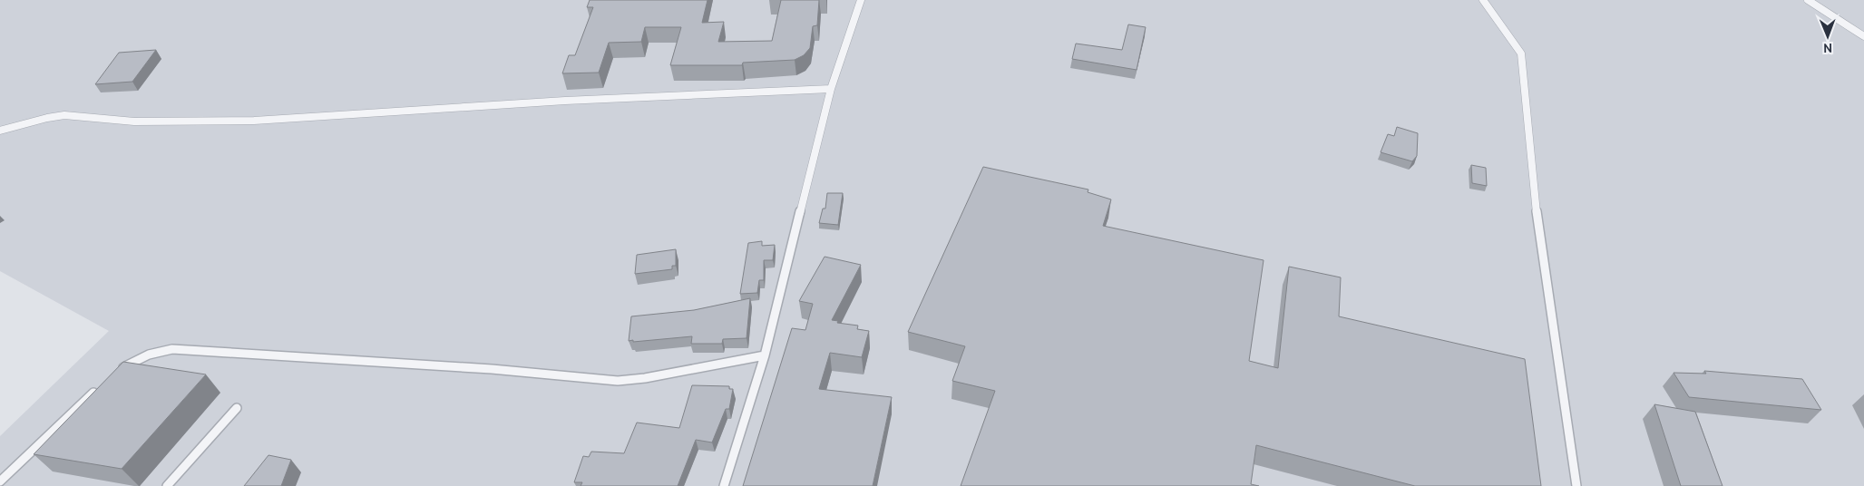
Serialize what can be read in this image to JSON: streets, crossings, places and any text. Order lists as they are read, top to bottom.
{
  "north": "bottom"
}
